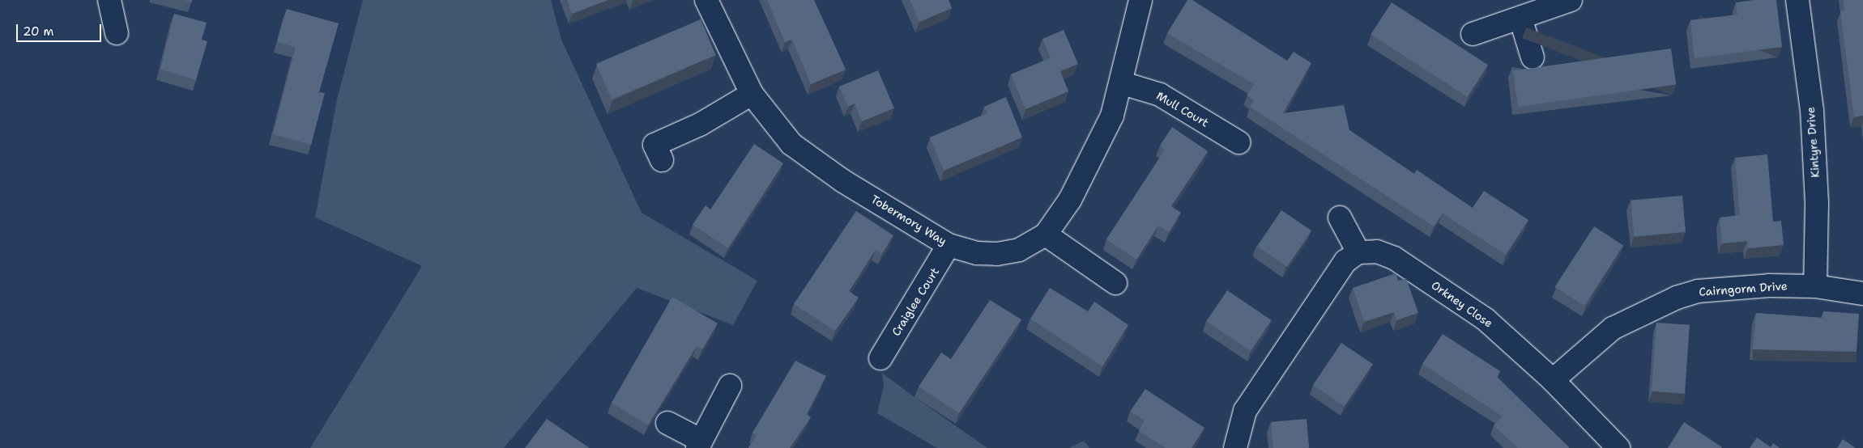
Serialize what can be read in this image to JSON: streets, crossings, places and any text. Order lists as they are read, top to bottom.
{
  "streets": {
    "street": [
      "Mull Court",
      "Kintyre Drive",
      "Tobermory Way",
      "Cairngorm Drive",
      "Craiglee Court",
      "Orkney Close"
    ]
  },
  "crossings": [
    ["Mull Court", "Tobermory Way"],
    ["Kintyre Drive", "Cairngorm Drive"],
    ["Tobermory Way", "Craiglee Court"],
    ["Cairngorm Drive", "Orkney Close"]
  ],
  "scale_bar": "20 m"
}
